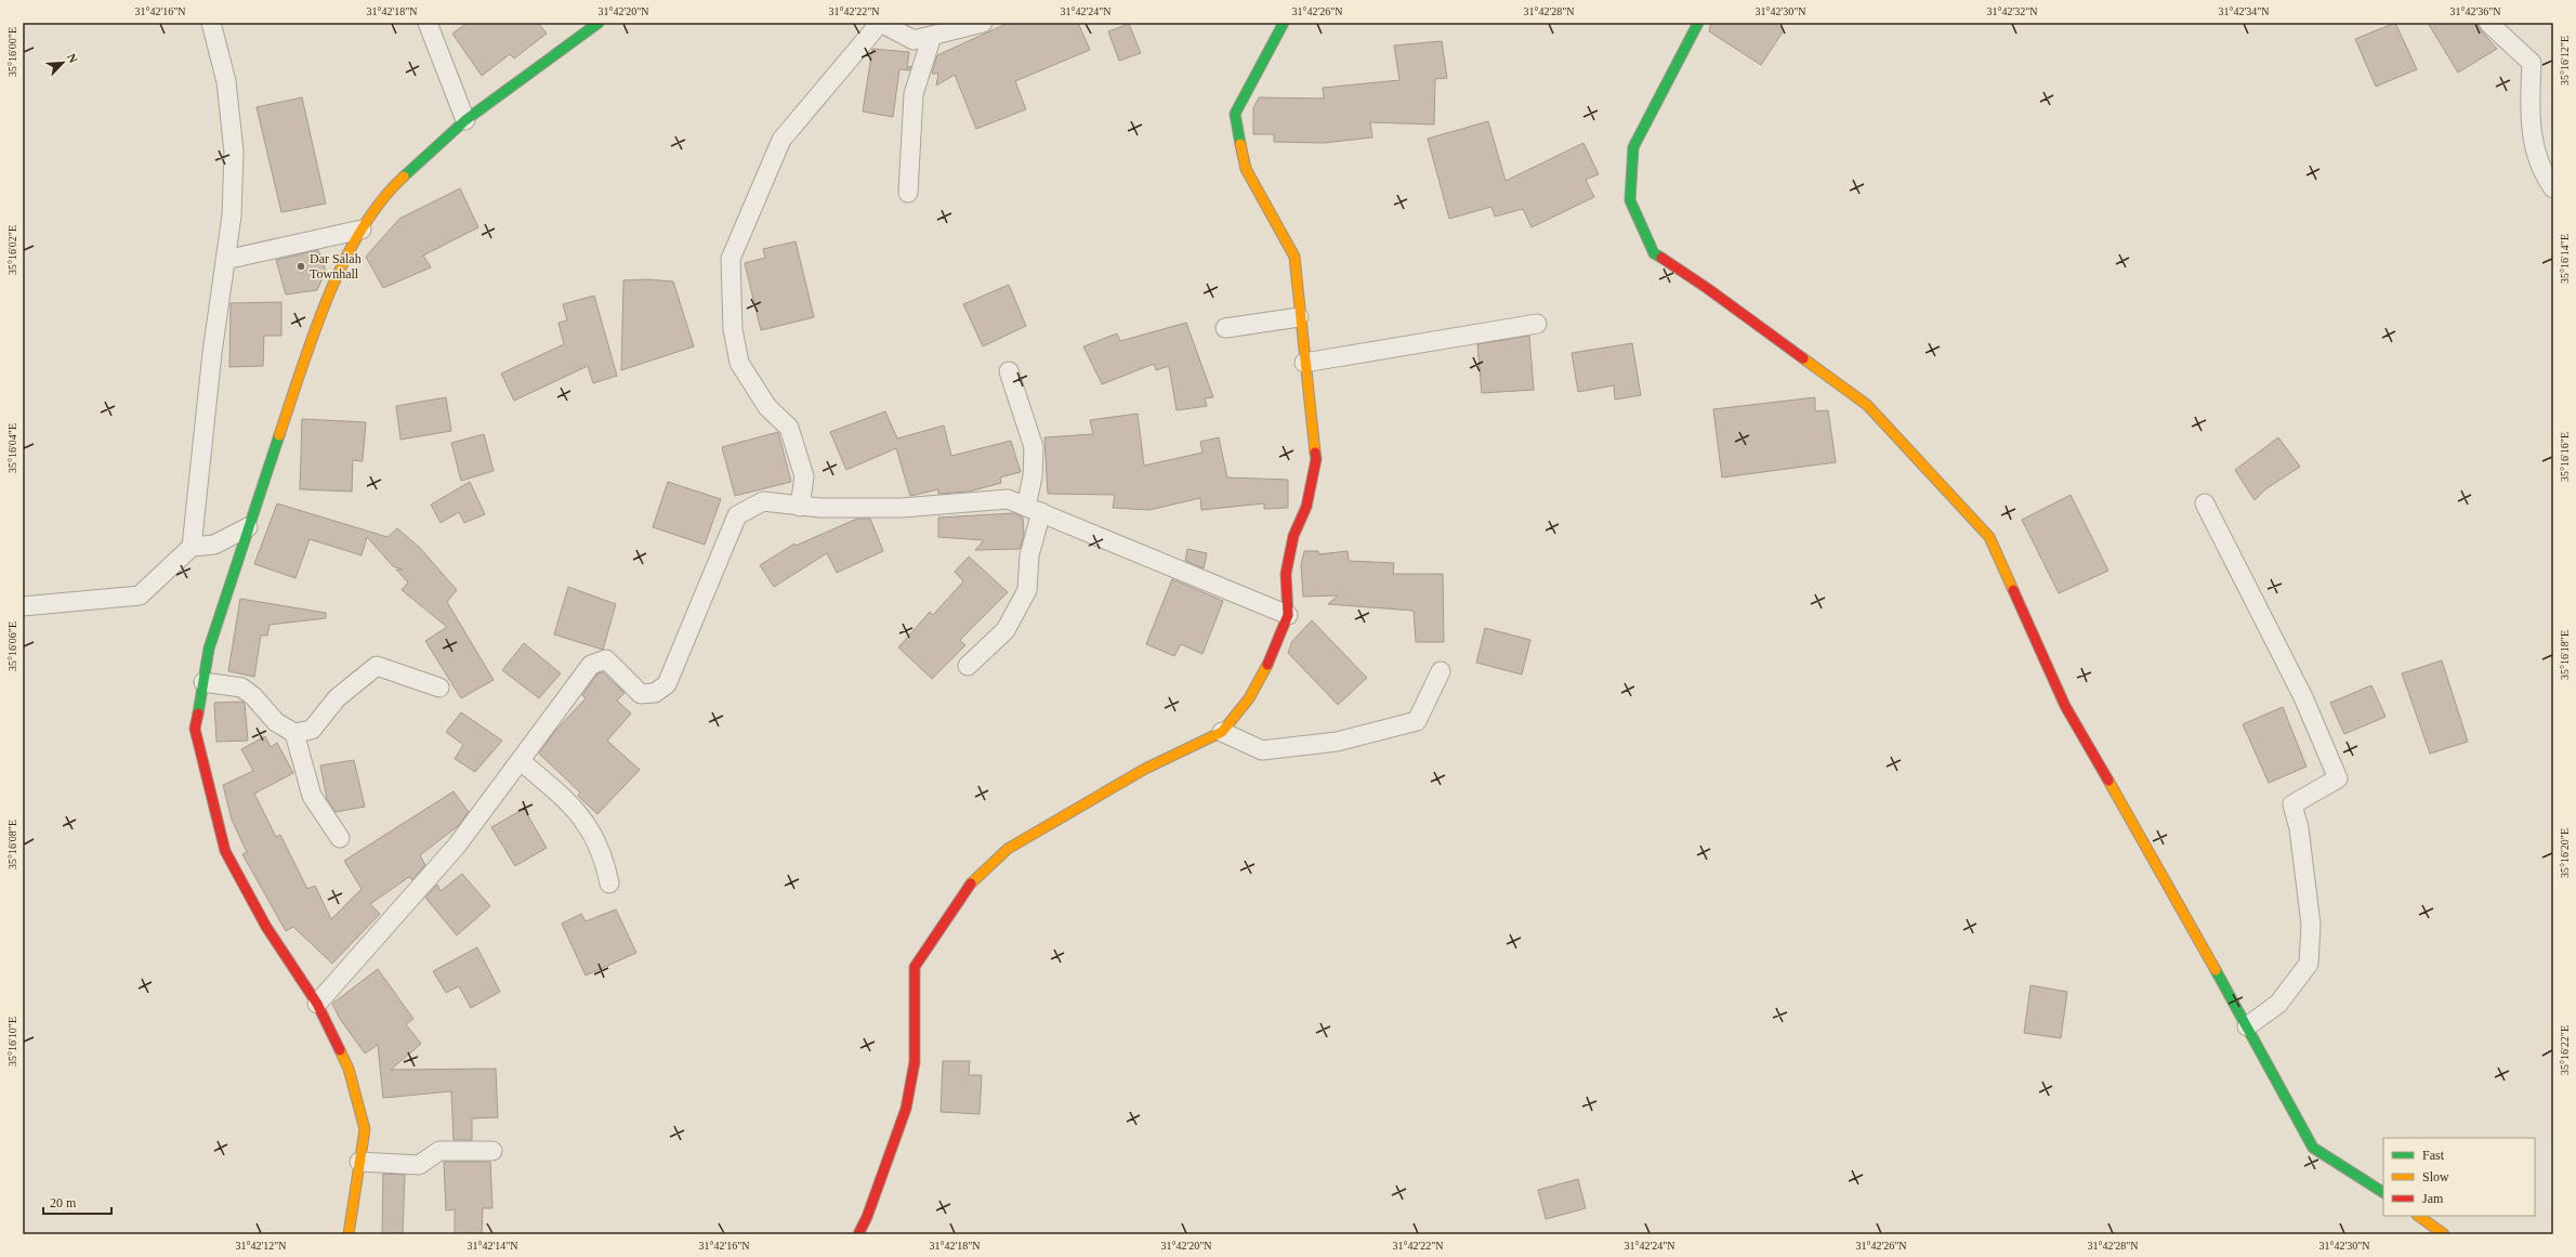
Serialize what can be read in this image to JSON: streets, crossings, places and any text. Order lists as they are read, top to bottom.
{
  "places": ["Dar Salah Townhall"],
  "legend": ["Fast", "Slow", "Jam"],
  "scale_bar": "20 m",
  "north": "top right",
  "coordinates": [
    "31°42'16\"N",
    "31°42'18\"N",
    "31°42'20\"N",
    "31°42'22\"N",
    "31°42'24\"N",
    "31°42'26\"N",
    "31°42'28\"N",
    "31°42'30\"N",
    "31°42'32\"N",
    "31°42'34\"N",
    "31°42'36\"N",
    "35°16'00\"E",
    "35°16'12\"E",
    "35°16'02\"E",
    "35°16'14\"E",
    "35°16'04\"E",
    "35°16'16\"E",
    "35°16'06\"E",
    "35°16'18\"E",
    "35°16'08\"E",
    "35°16'20\"E",
    "35°16'10\"E",
    "35°16'22\"E",
    "31°42'12\"N",
    "31°42'14\"N"
  ]
}
